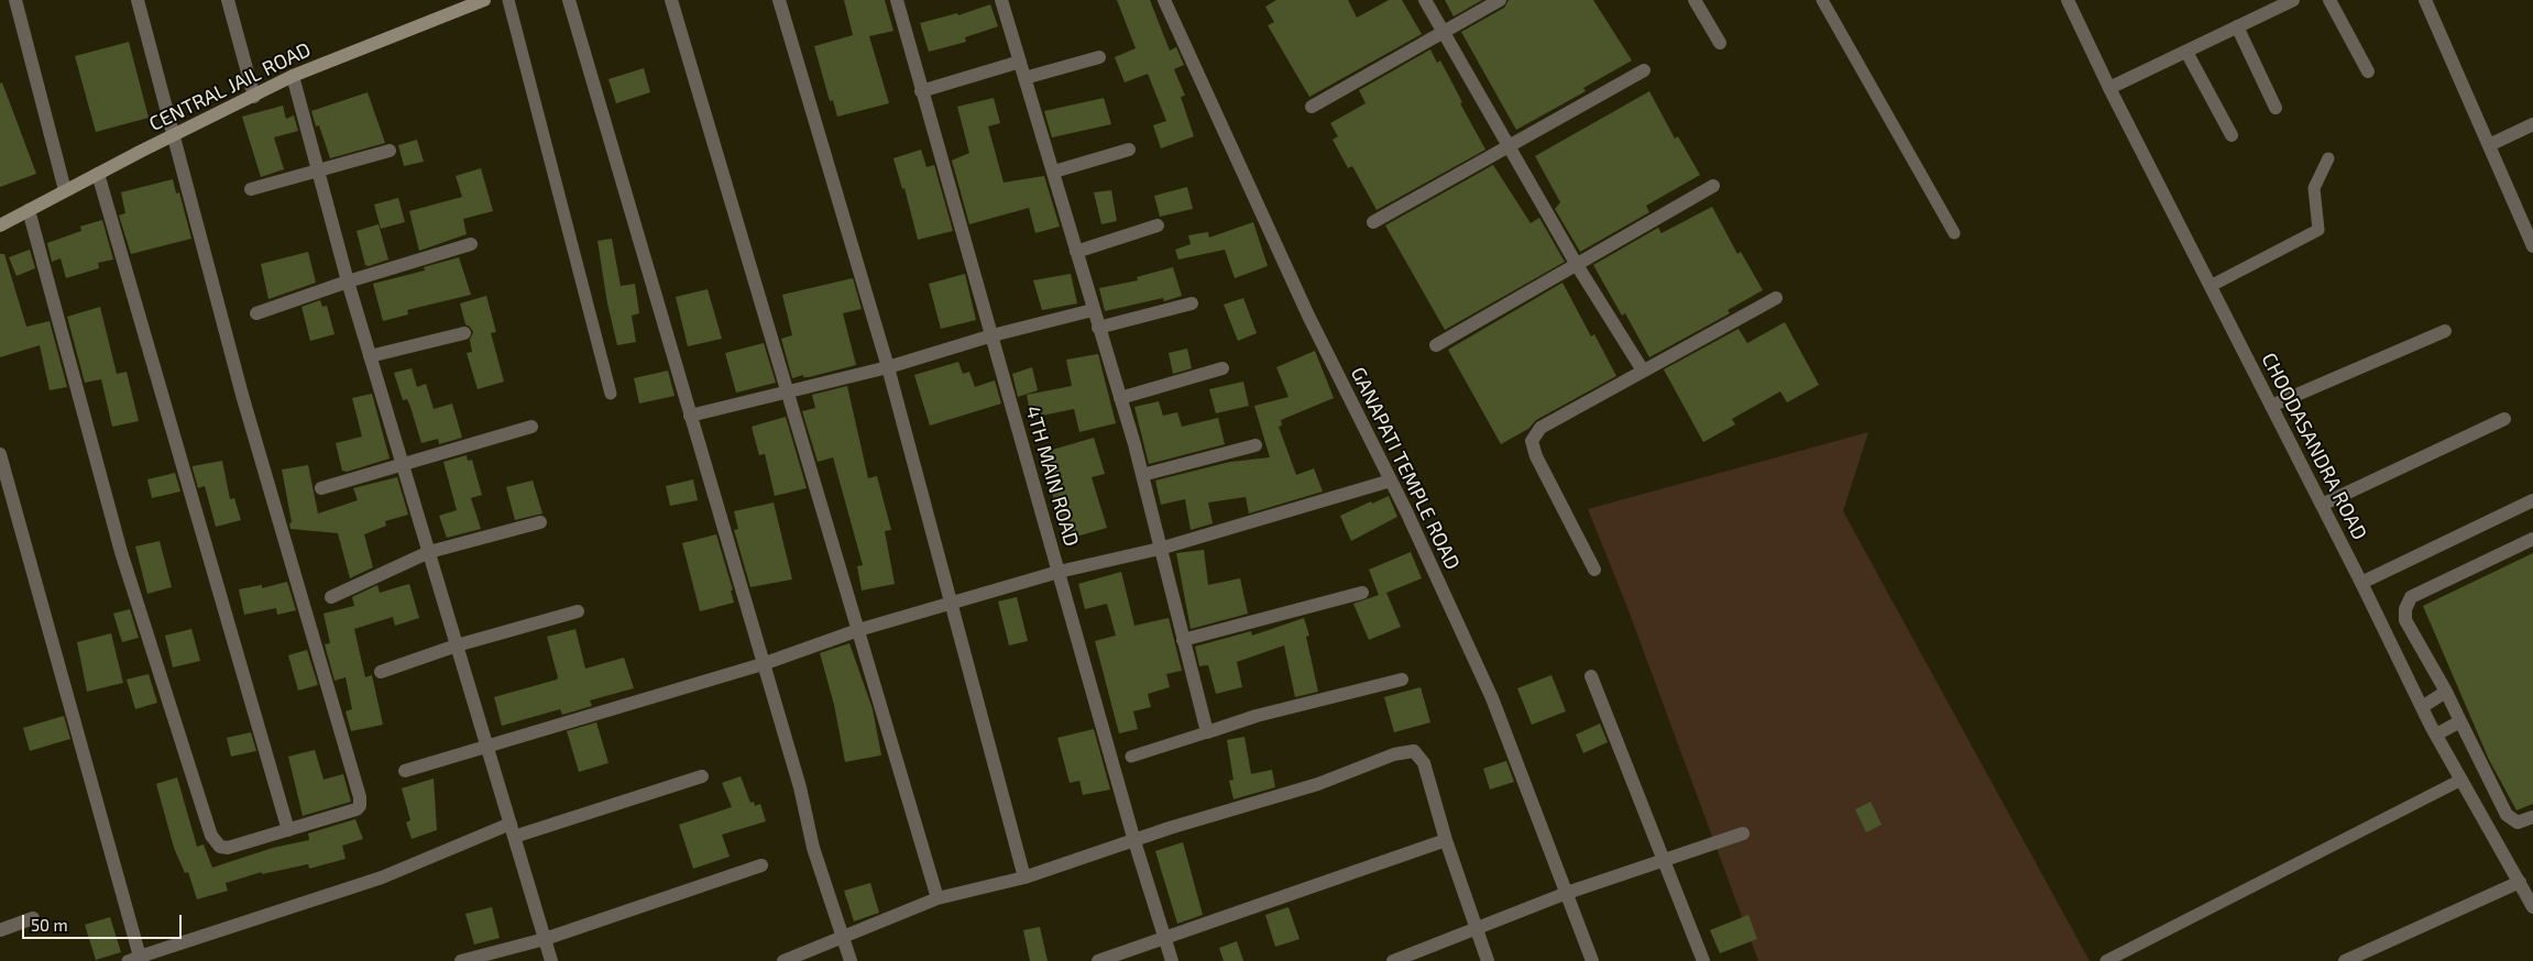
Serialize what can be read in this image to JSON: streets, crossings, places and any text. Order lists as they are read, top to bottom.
{
  "streets": {
    "main road": ["CENTRAL JAIL ROAD"],
    "street": ["CHOODASANDRA ROAD", "GANAPATI TEMPLE ROAD", "4TH MAIN ROAD"]
  },
  "scale_bar": "50 m"
}
